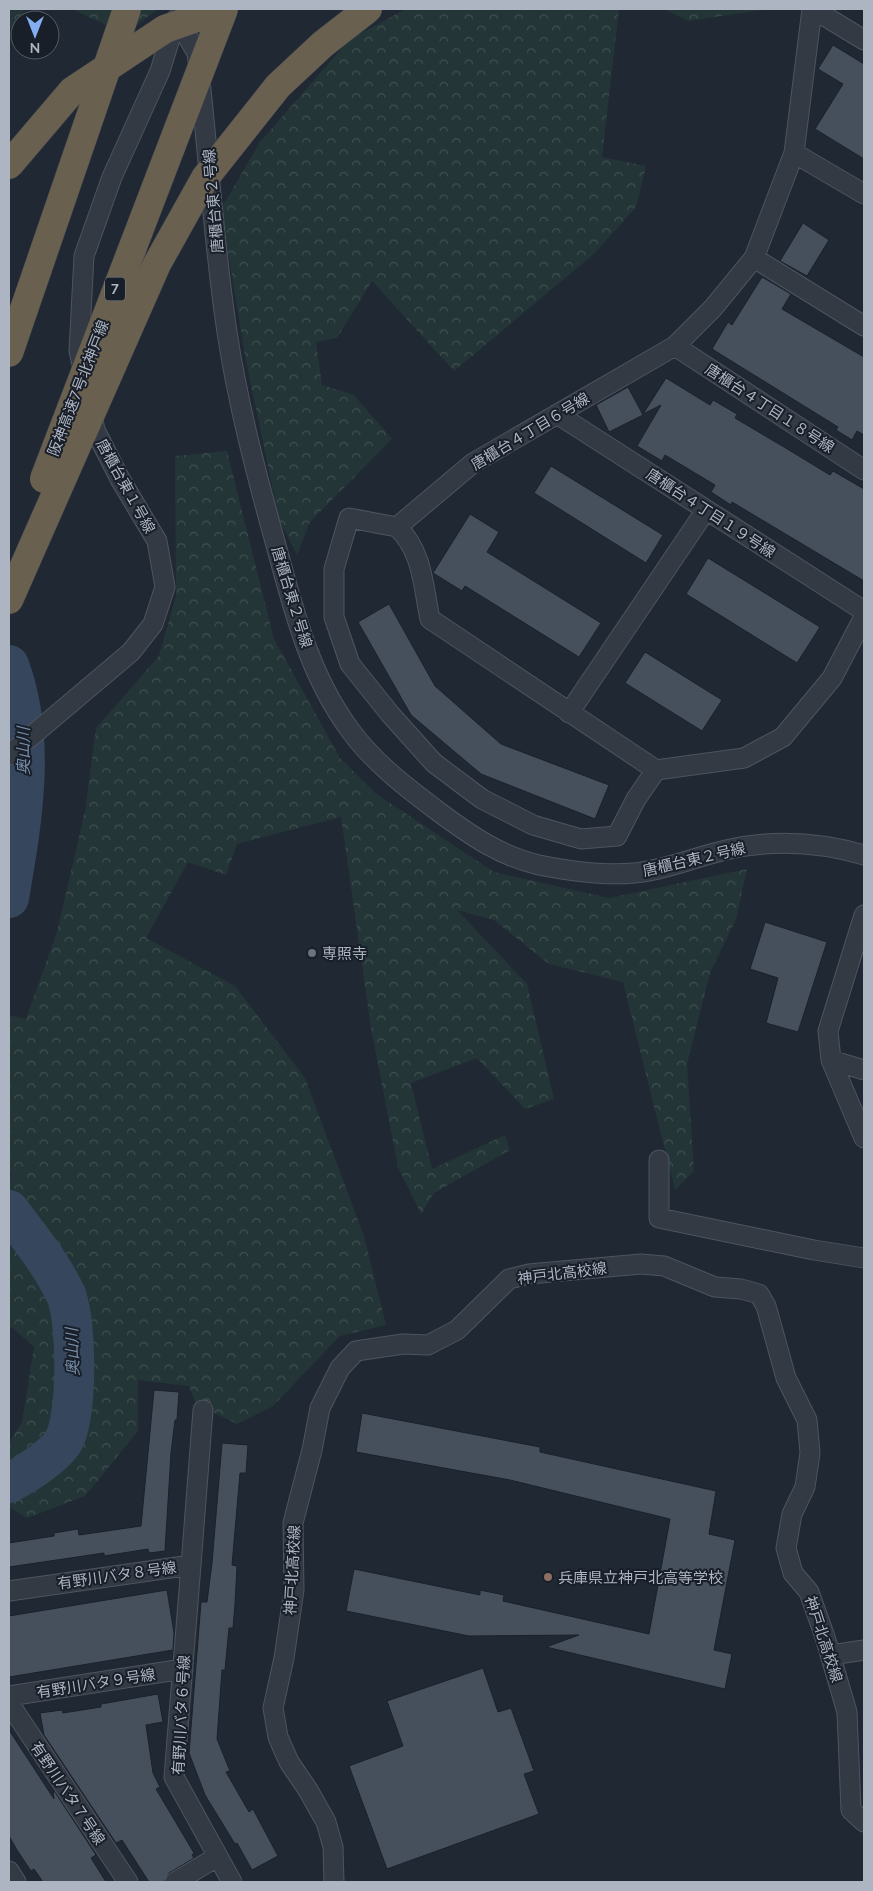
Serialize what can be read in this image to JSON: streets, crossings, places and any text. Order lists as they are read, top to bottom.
{
  "streets": {
    "highway": ["7", "阪神高速7号北神戸線"],
    "street": [
      "唐櫃台東２号線",
      "唐櫃台４丁目１８号線",
      "唐櫃台４丁目６号線",
      "唐櫃台東１号線",
      "唐櫃台４丁目１９号線",
      "神戸北高校線",
      "有野川バタ８号線",
      "有野川バタ９号線",
      "有野川バタ６号線",
      "有野川バタ７号線"
    ]
  },
  "crossings": [
    ["唐櫃台東２号線", "唐櫃台東１号線"],
    ["唐櫃台４丁目１８号線", "唐櫃台４丁目６号線"],
    ["唐櫃台４丁目６号線", "唐櫃台４丁目１９号線"],
    ["有野川バタ８号線", "有野川バタ６号線"],
    ["有野川バタ９号線", "有野川バタ６号線"]
  ],
  "water": ["奥山川"],
  "places": ["専照寺", "兵庫県立神戸北高等学校"],
  "north": "bottom"
}
